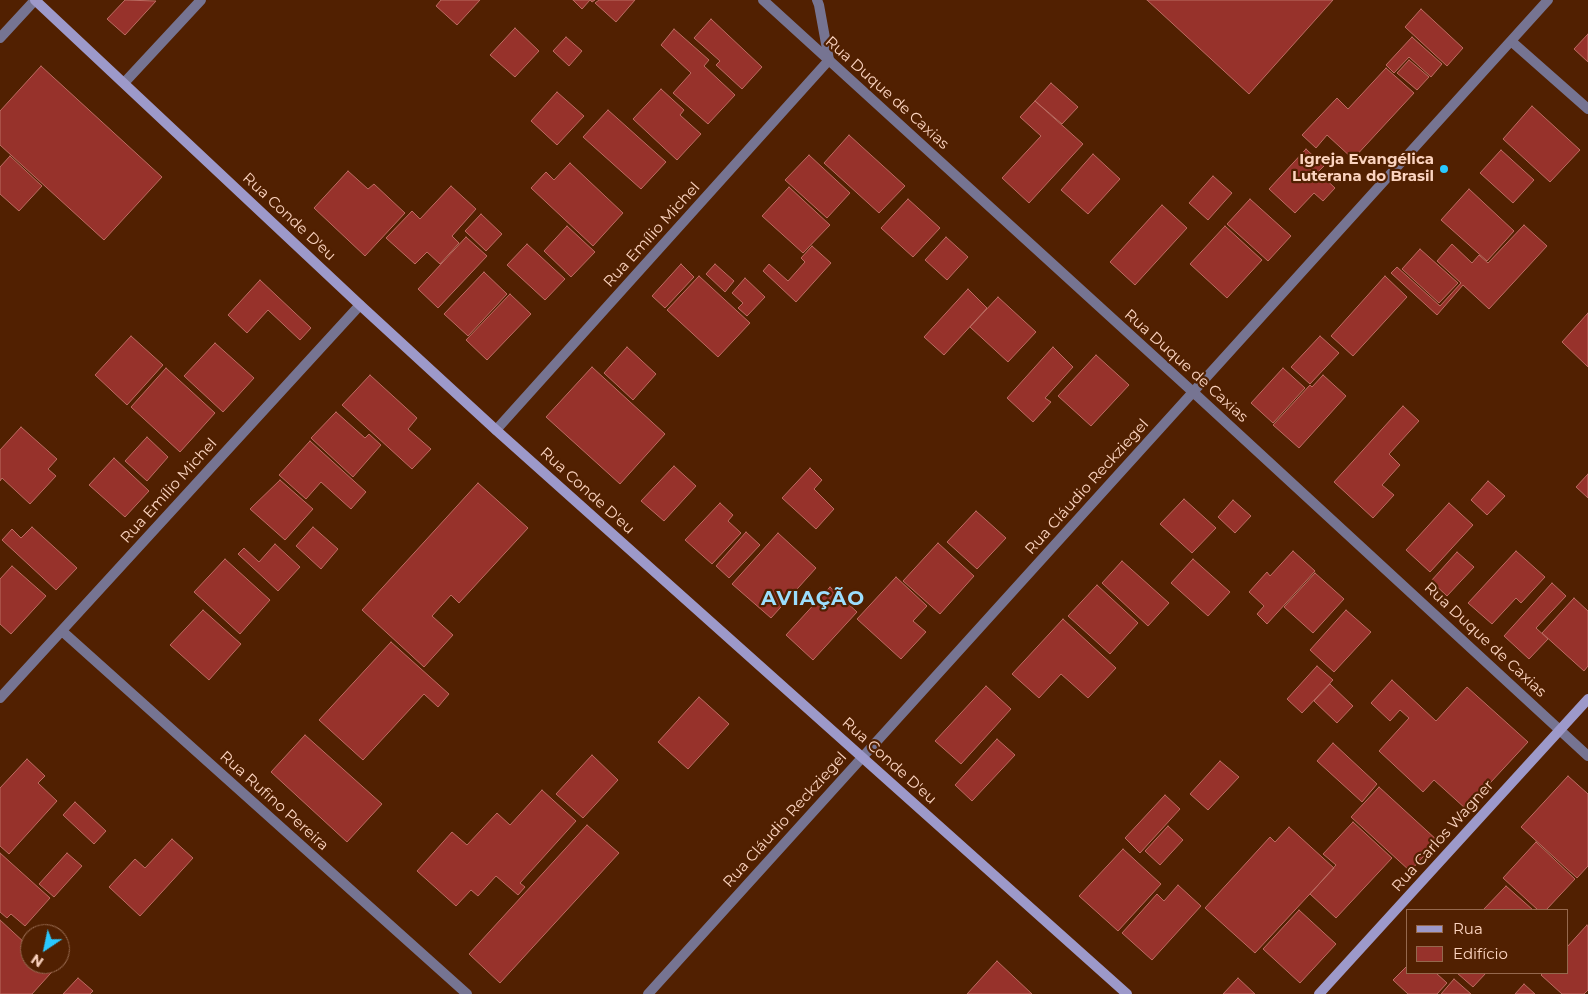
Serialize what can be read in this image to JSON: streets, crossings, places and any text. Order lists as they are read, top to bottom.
{
  "streets": {
    "street": [
      "Rua Duque de Caxias",
      "Rua Conde D'eu",
      "Rua Emílio Michel",
      "Rua Cláudio Reckziegel",
      "Rua Rufino Pereira",
      "Rua Carlos Wagner"
    ]
  },
  "crossings": [
    ["Rua Duque de Caxias", "Rua Emílio Michel"],
    ["Rua Duque de Caxias", "Rua Cláudio Reckziegel"],
    ["Rua Duque de Caxias", "Rua Carlos Wagner"],
    ["Rua Conde D'eu", "Rua Emílio Michel"],
    ["Rua Conde D'eu", "Rua Cláudio Reckziegel"],
    ["Rua Emílio Michel", "Rua Rufino Pereira"]
  ],
  "districts": ["AVIAÇÃO"],
  "places": ["Igreja Evangélica Luterana do Brasil"],
  "legend": ["Rua", "Edifício"],
  "north": "bottom left"
}
